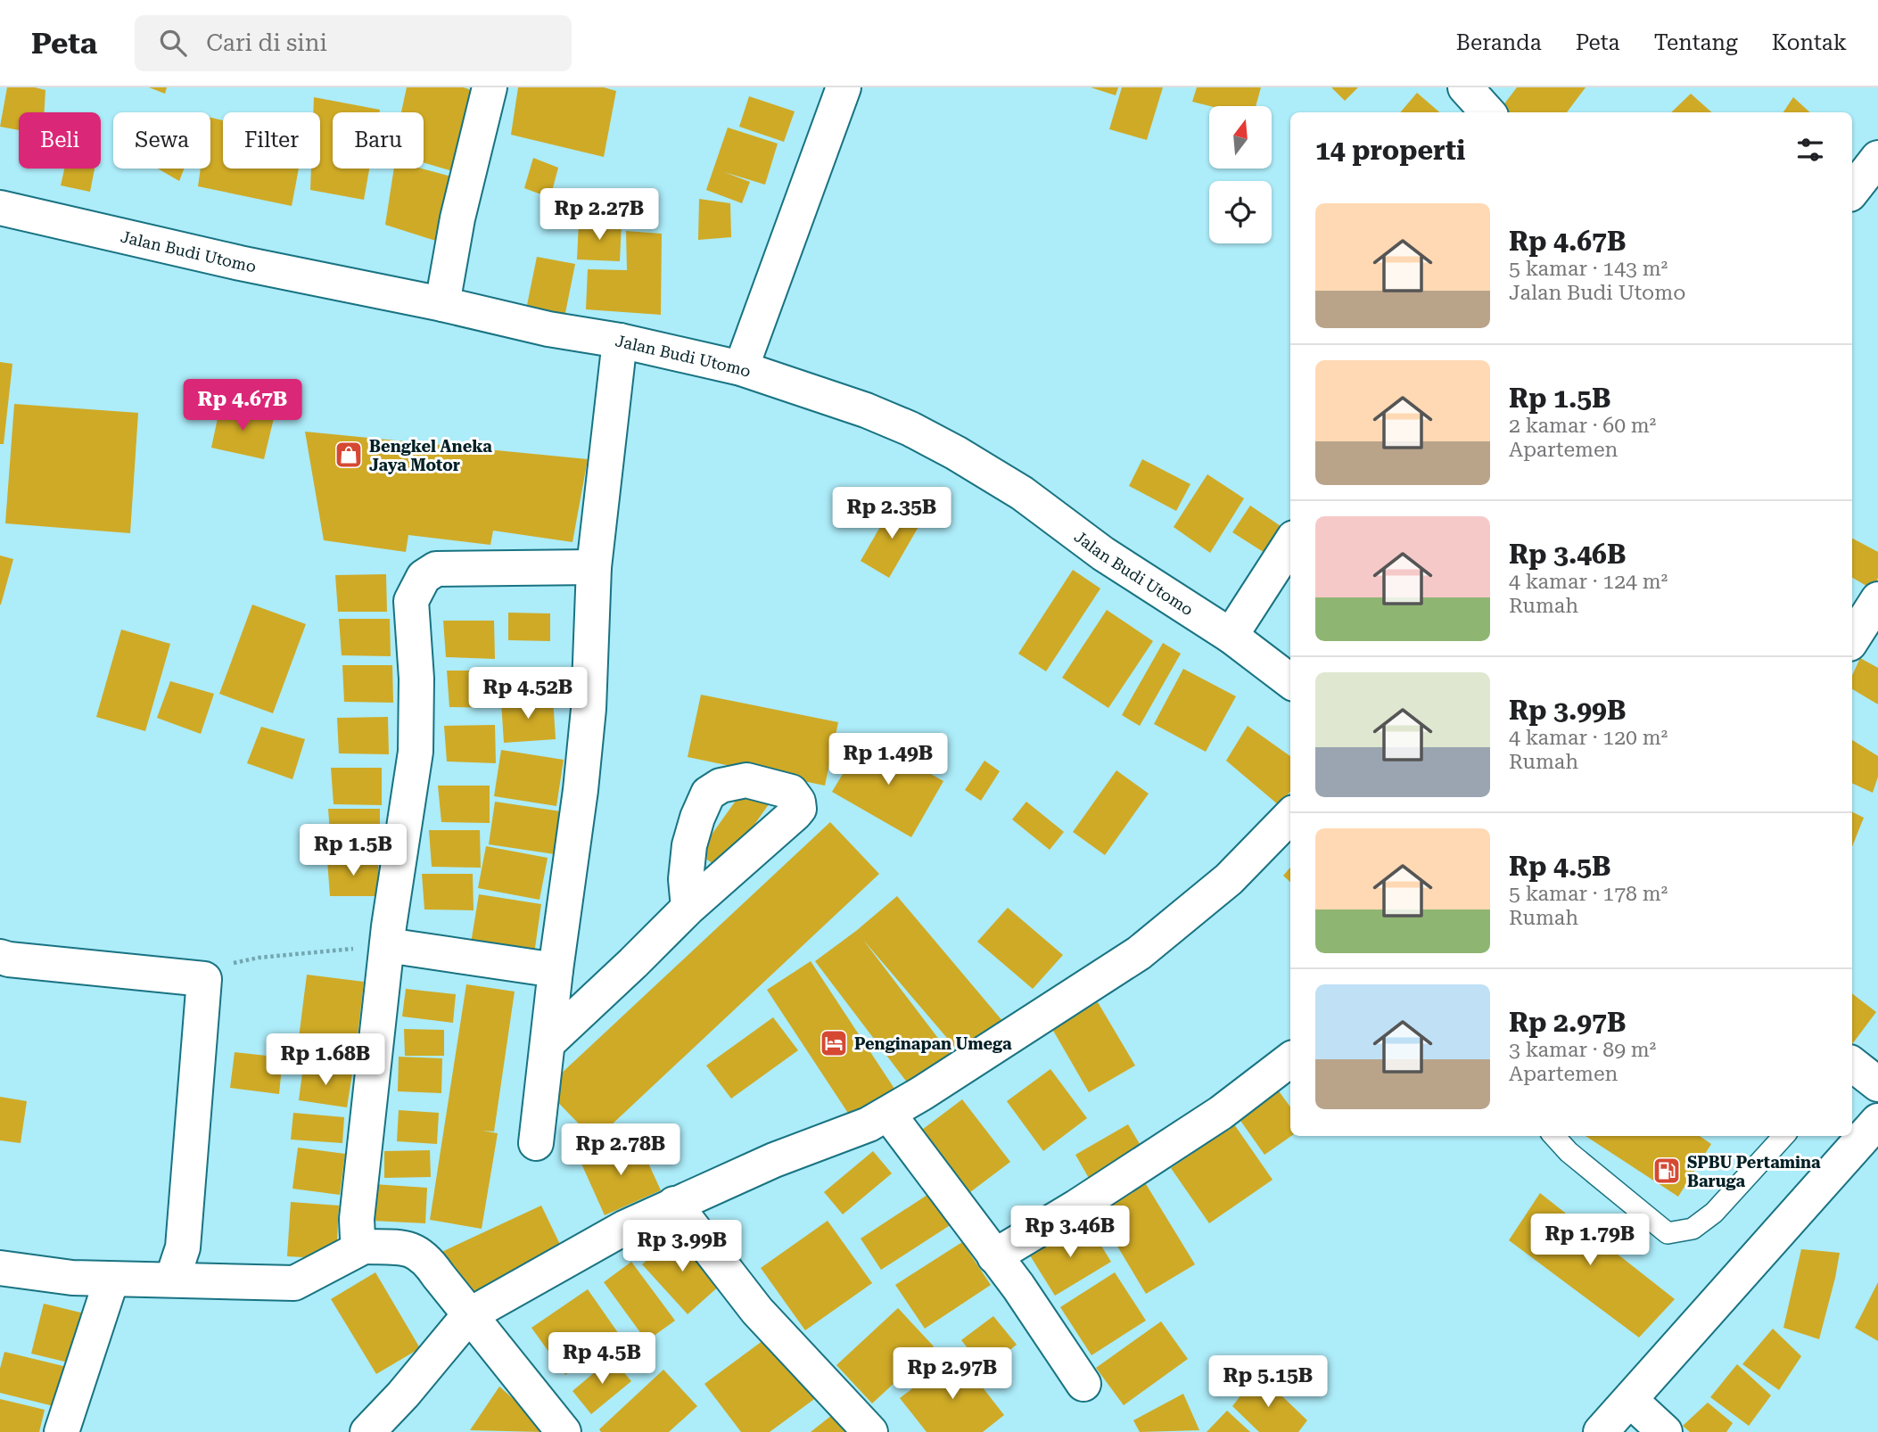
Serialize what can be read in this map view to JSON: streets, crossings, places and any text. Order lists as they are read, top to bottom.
{
  "streets": {
    "street": ["Jalan Budi Utomo"]
  },
  "places": {
    "shop": ["Bengkel Aneka Jaya Motor"],
    "hotel": ["Penginapan Umega"],
    "fuel station": ["SPBU Pertamina Baruga"]
  },
  "north": "top",
  "page": {
    "header": "Peta",
    "search": "Cari di sini",
    "nav": [
      "Beranda",
      "Peta",
      "Tentang",
      "Kontak"
    ],
    "chip": [
      "Beli",
      "Sewa",
      "Filter",
      "Baru"
    ],
    "heading": "14 properti",
    "list": [
      {
        "name": "Rp 4.67B",
        "note": "5 kamar · 143 m² · Jalan Budi Utomo"
      },
      {
        "name": "Rp 1.5B",
        "note": "2 kamar · 60 m² · Apartemen"
      },
      {
        "name": "Rp 3.46B",
        "note": "4 kamar · 124 m² · Rumah"
      },
      {
        "name": "Rp 3.99B",
        "note": "4 kamar · 120 m² · Rumah"
      },
      {
        "name": "Rp 4.5B",
        "note": "5 kamar · 178 m² · Rumah"
      },
      {
        "name": "Rp 2.97B",
        "note": "3 kamar · 89 m² · Apartemen"
      }
    ],
    "price": [
      "Rp 2.27B",
      "Rp 4.67B",
      "Rp 2.35B",
      "Rp 4.52B",
      "Rp 1.49B",
      "Rp 1.5B",
      "Rp 1.68B",
      "Rp 2.78B",
      "Rp 3.46B",
      "Rp 1.79B",
      "Rp 3.99B",
      "Rp 4.5B",
      "Rp 2.97B",
      "Rp 5.15B"
    ]
  }
}
